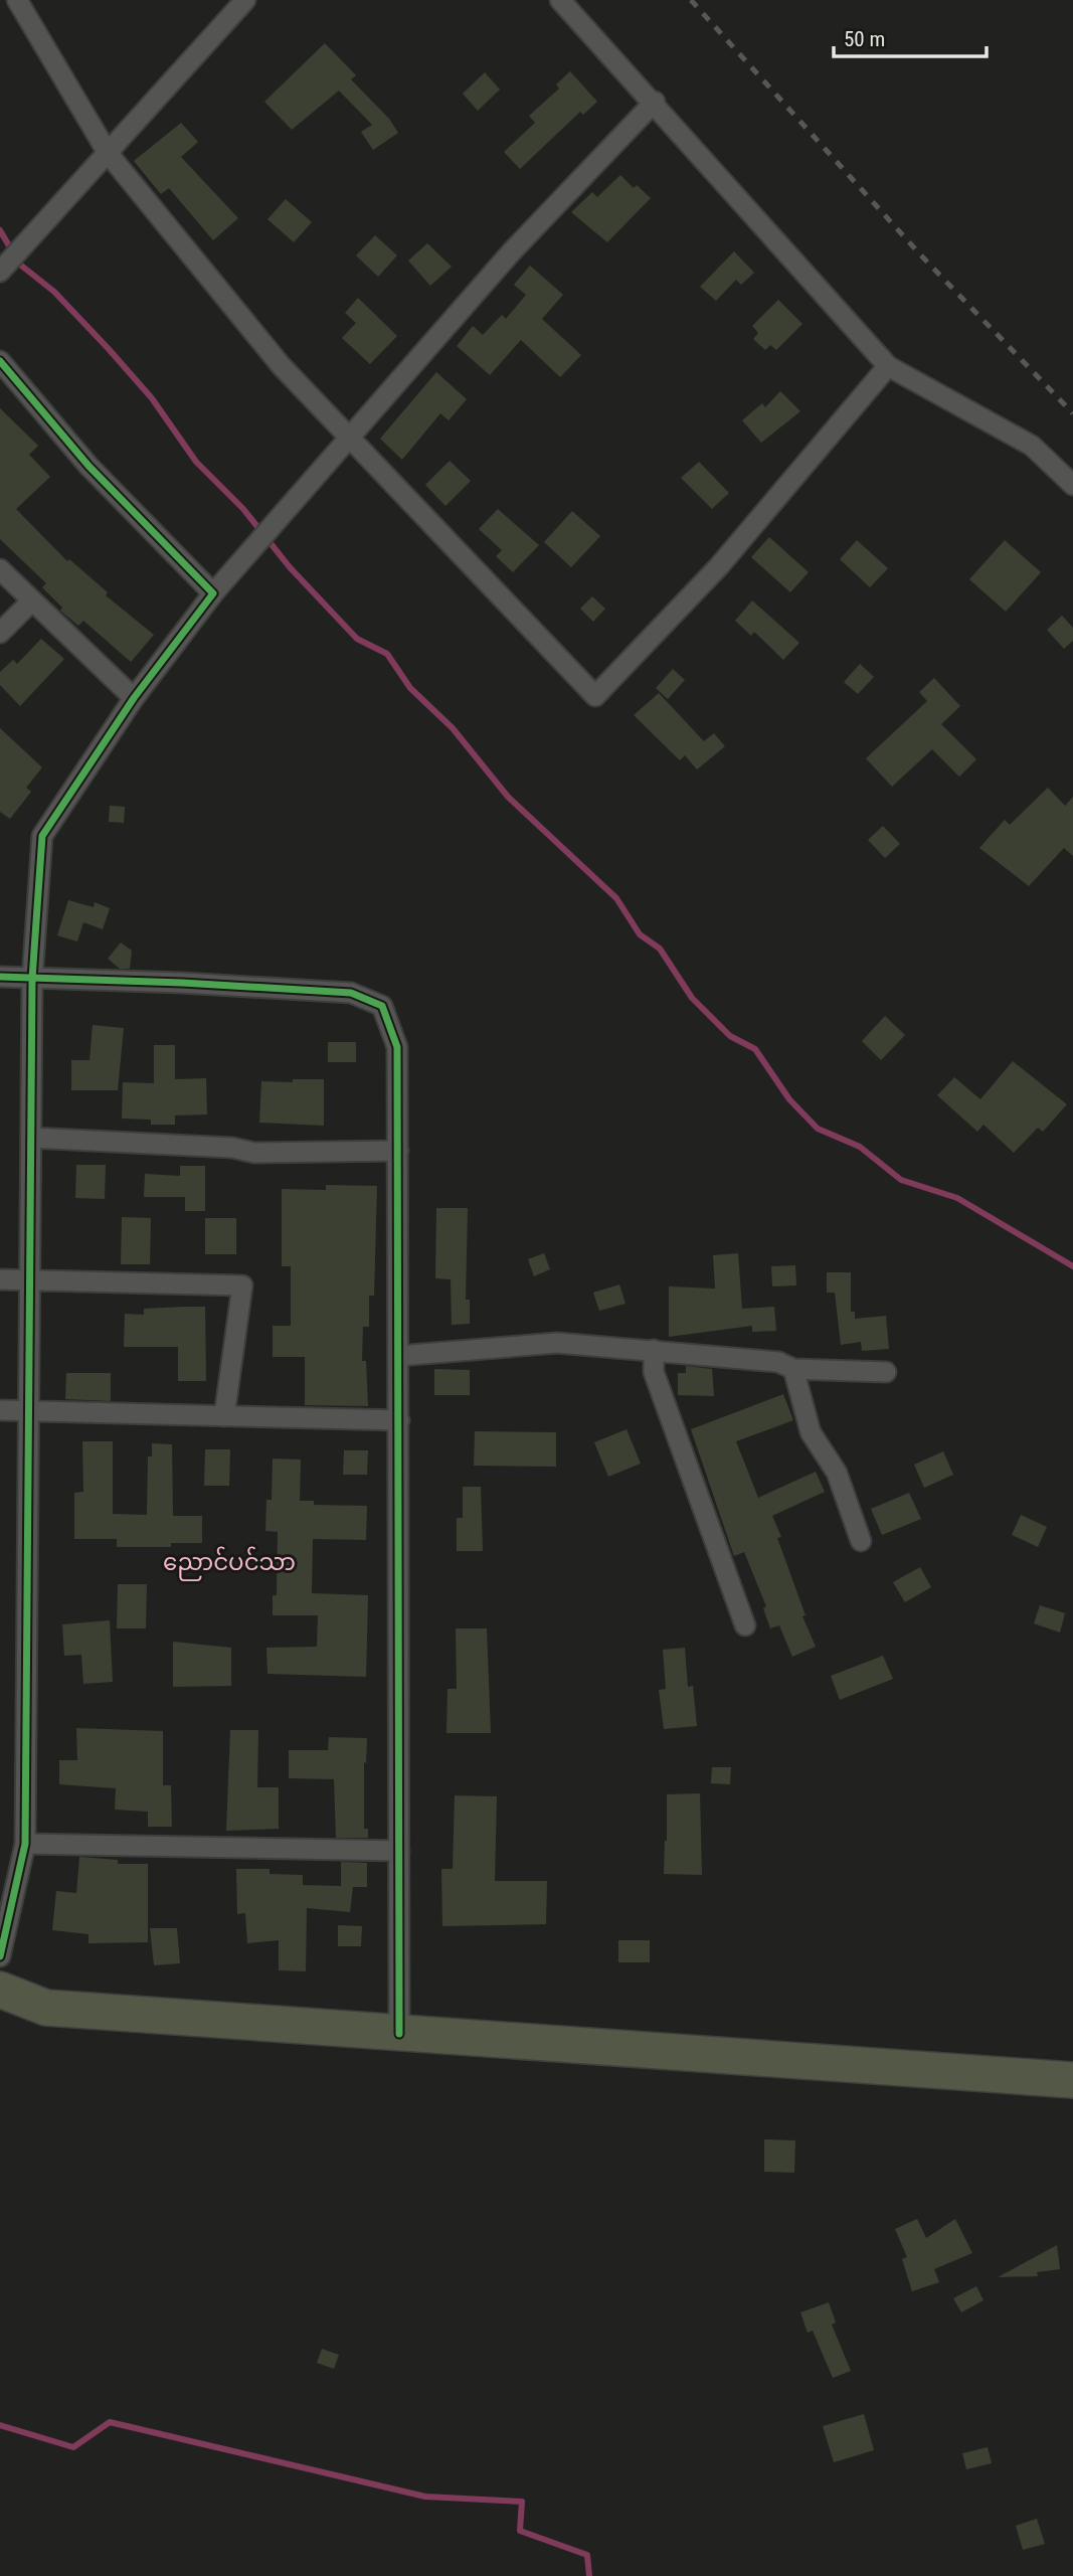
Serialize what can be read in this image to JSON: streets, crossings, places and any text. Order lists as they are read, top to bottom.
{
  "districts": ["ညောင်ပင်သာ"],
  "scale_bar": "50 m"
}
